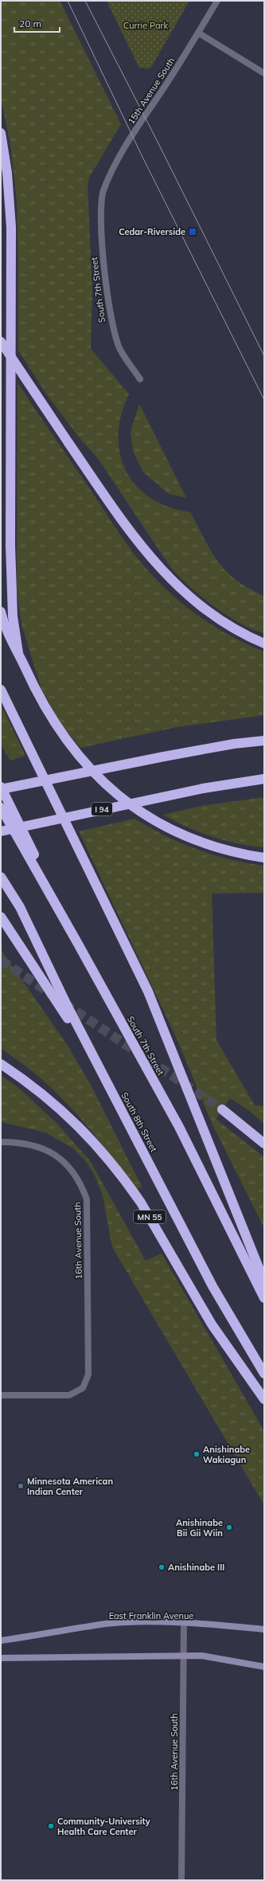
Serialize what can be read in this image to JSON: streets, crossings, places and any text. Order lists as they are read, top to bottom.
{
  "streets": {
    "highway": [
      "South 7th Street",
      "I 94",
      "South 8th Street",
      "MN 55"
    ],
    "main road": ["East Franklin Avenue"],
    "street": ["15th Avenue South", "16th Avenue South"]
  },
  "crossings": [
    ["15th Avenue South", "South 7th Street"],
    ["16th Avenue South", "East Franklin Avenue"]
  ],
  "parks": ["Currie Park"],
  "places": {
    "transit": ["Cedar-Riverside"],
    "other": [
      "Anishinabe Wakiagun",
      "Minnesota American Indian Center",
      "Anishinabe Bii Gii Wiin",
      "Anishinabe III",
      "Community-University Health Care Center"
    ]
  },
  "scale_bar": "20 m"
}
